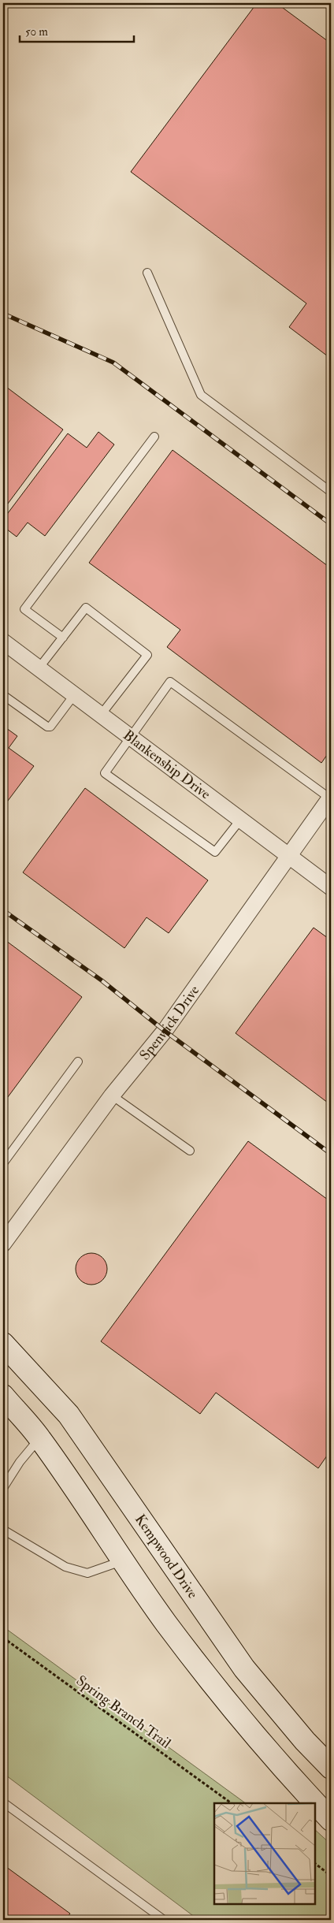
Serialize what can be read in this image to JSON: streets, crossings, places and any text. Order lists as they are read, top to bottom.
{
  "streets": {
    "main road": ["Kempwood Drive"],
    "street": ["Blankenship Drive", "Spenwick Drive"],
    "path": ["Spring Branch Trail"]
  },
  "crossings": [
    ["Blankenship Drive", "Spenwick Drive"]
  ],
  "scale_bar": "50 m"
}
